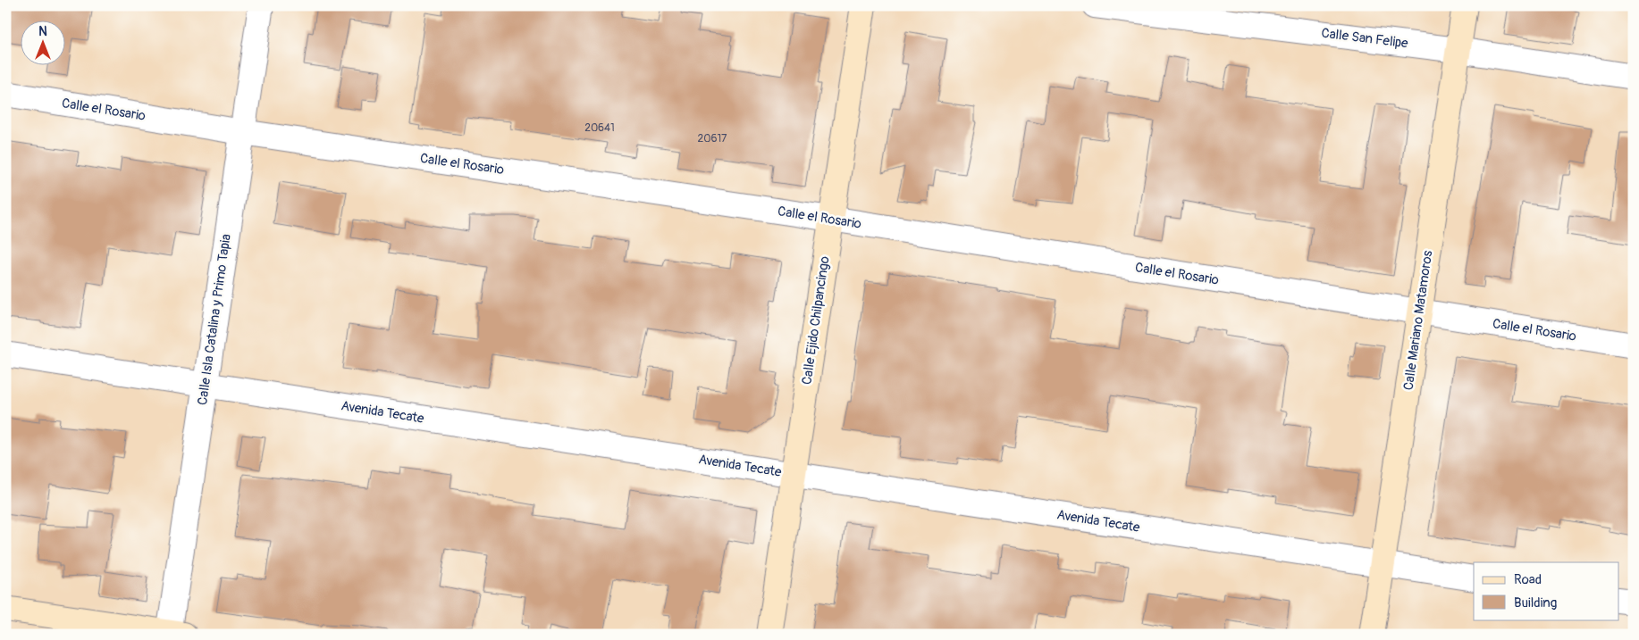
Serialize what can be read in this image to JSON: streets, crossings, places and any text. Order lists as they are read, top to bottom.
{
  "streets": {
    "street": [
      "Calle San Felipe",
      "Calle el Rosario",
      "Calle Isla Catalina y Primo Tapia",
      "Calle Ejido Chilpancingo",
      "Calle Mariano Matamoros",
      "Avenida Tecate"
    ]
  },
  "crossings": [
    ["Calle San Felipe", "Calle Mariano Matamoros"],
    ["Calle el Rosario", "Calle Isla Catalina y Primo Tapia"],
    ["Calle el Rosario", "Calle Ejido Chilpancingo"],
    ["Calle el Rosario", "Calle Mariano Matamoros"],
    ["Calle Isla Catalina y Primo Tapia", "Avenida Tecate"],
    ["Calle Ejido Chilpancingo", "Avenida Tecate"],
    ["Calle Mariano Matamoros", "Avenida Tecate"]
  ],
  "house_numbers": ["20641", "20617"],
  "legend": ["Road", "Building"],
  "north": "top"
}
